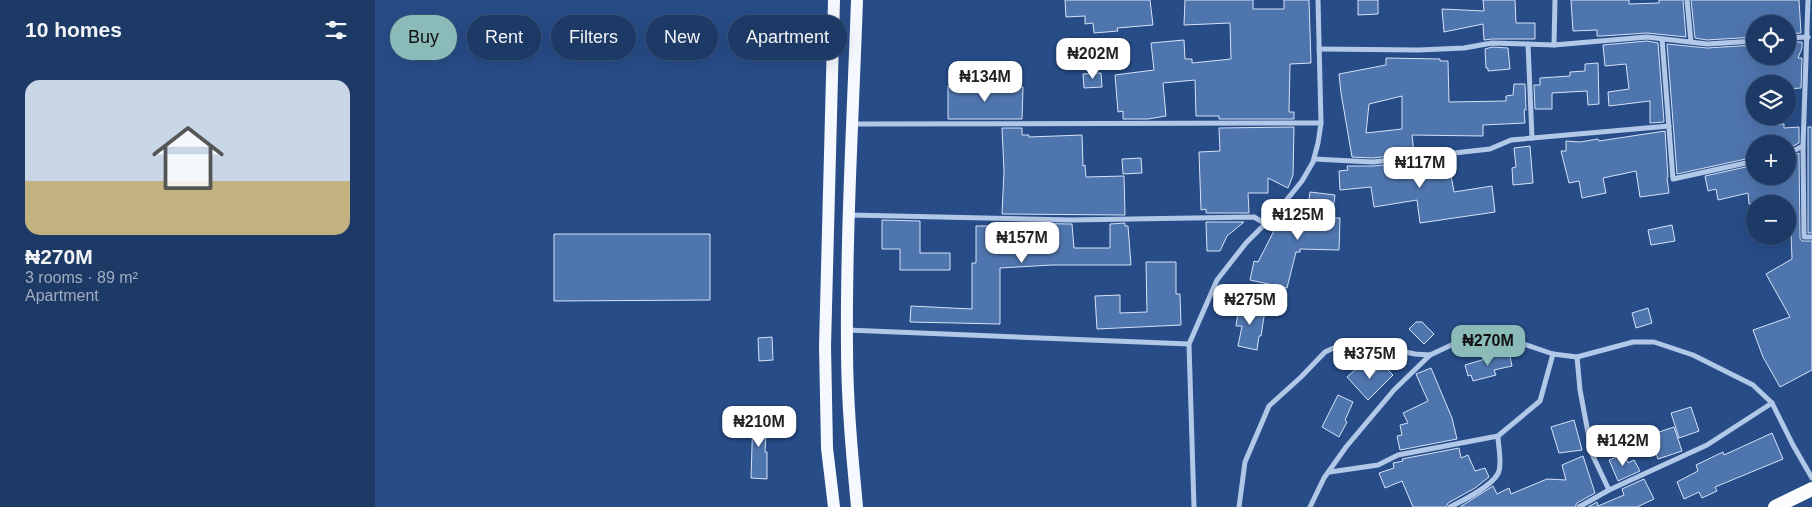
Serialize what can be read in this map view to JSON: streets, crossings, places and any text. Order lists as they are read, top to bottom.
{
  "page": {
    "heading": "10 homes",
    "map_buttons": ["+", "−"],
    "chip": [
      "Buy",
      "Rent",
      "Filters",
      "New",
      "Apartment"
    ],
    "price": [
      "₦202M",
      "₦134M",
      "₦117M",
      "₦125M",
      "₦157M",
      "₦275M",
      "₦270M",
      "₦375M",
      "₦210M",
      "₦142M"
    ],
    "list": [
      {
        "name": "₦270M",
        "note": "3 rooms · 89 m² · Apartment"
      }
    ]
  }
}
